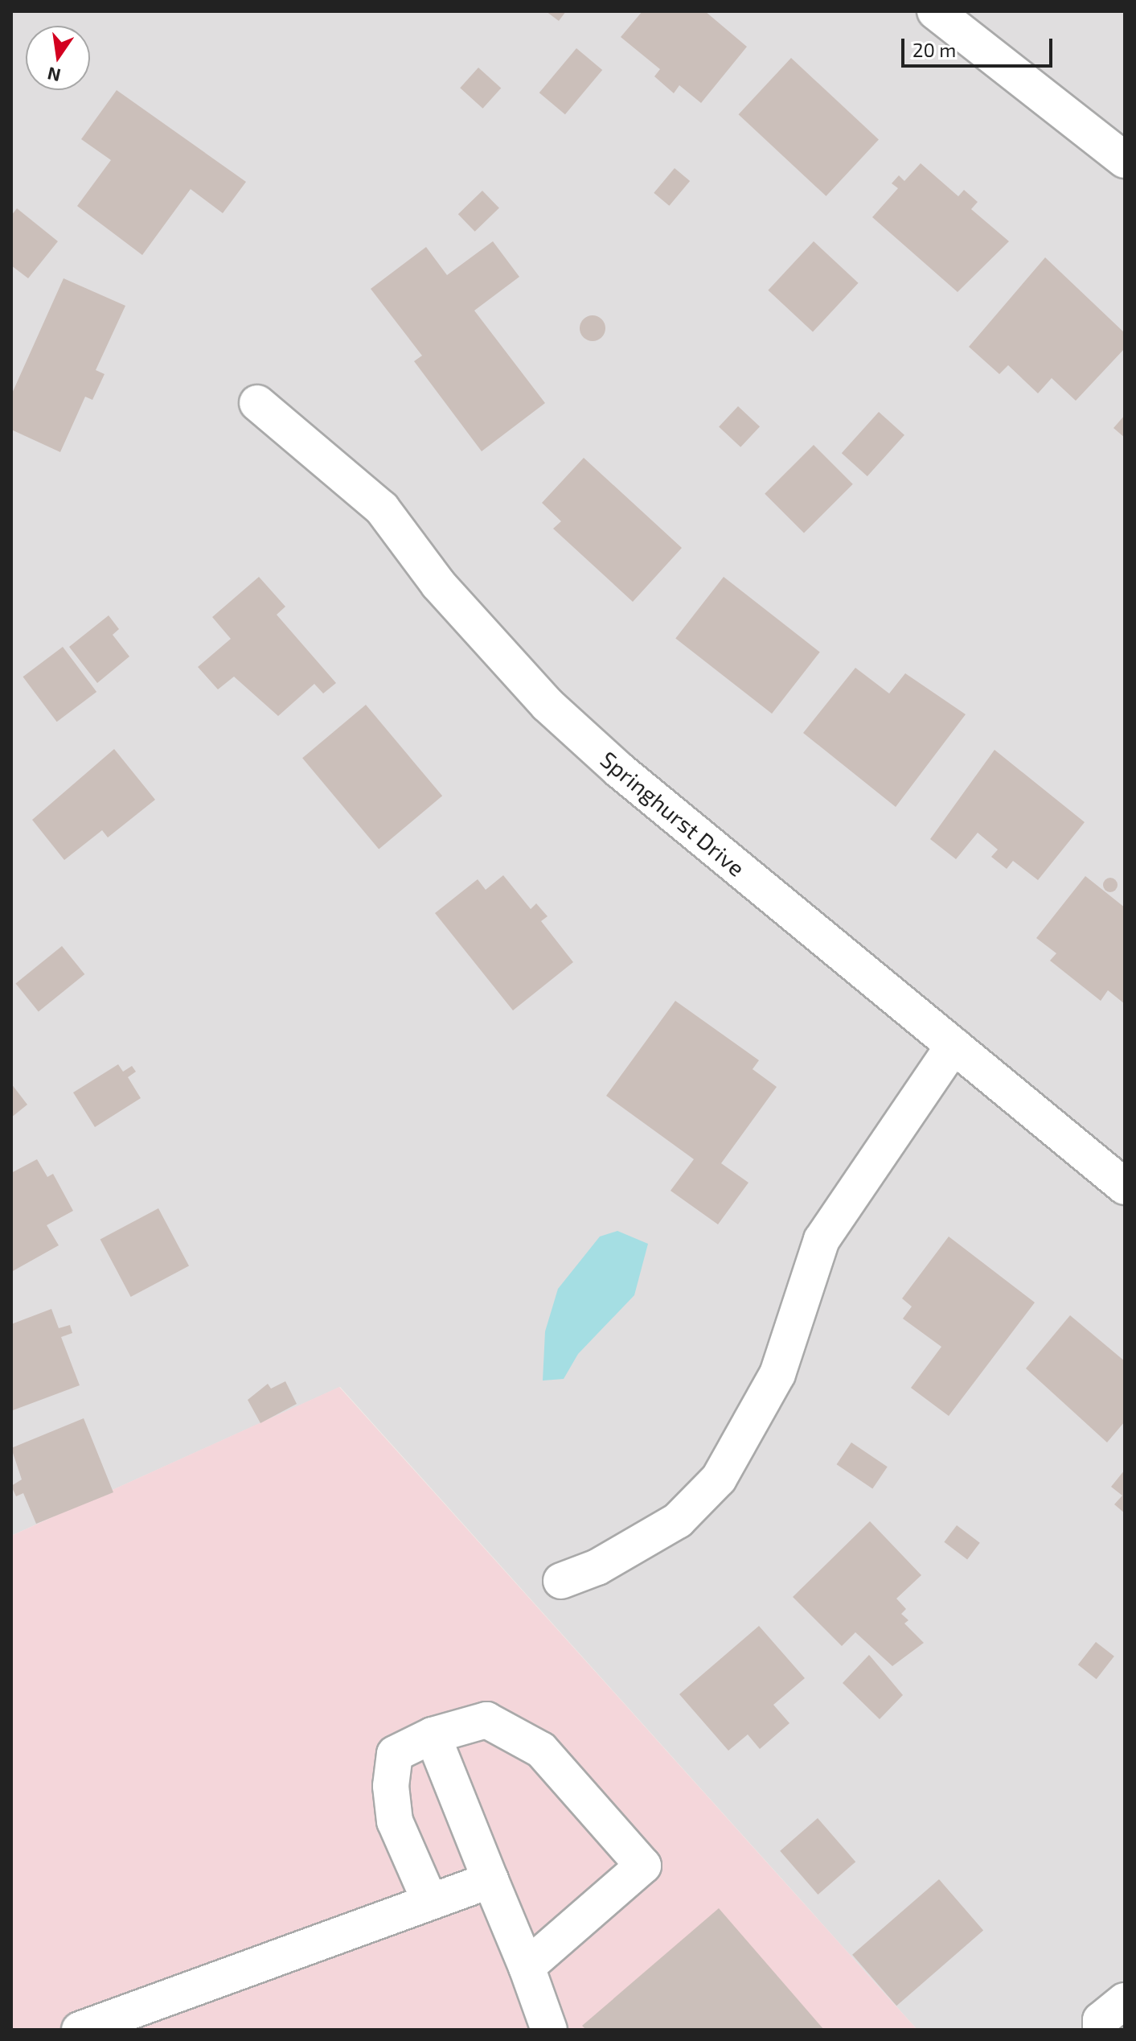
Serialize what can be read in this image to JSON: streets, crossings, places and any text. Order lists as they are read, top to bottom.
{
  "streets": {
    "street": ["Springhurst Drive"]
  },
  "scale_bar": "20 m",
  "north": "bottom"
}
